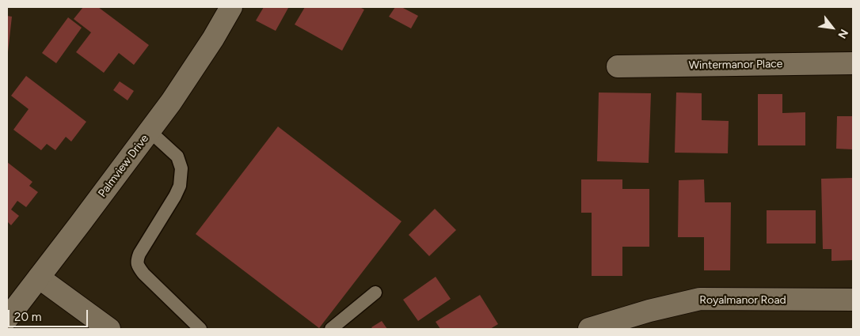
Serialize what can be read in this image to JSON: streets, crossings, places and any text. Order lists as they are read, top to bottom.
{
  "streets": {
    "street": ["Wintermanor Place", "Palmview Drive", "Royalmanor Road"]
  },
  "scale_bar": "20 m",
  "north": "bottom right"
}
